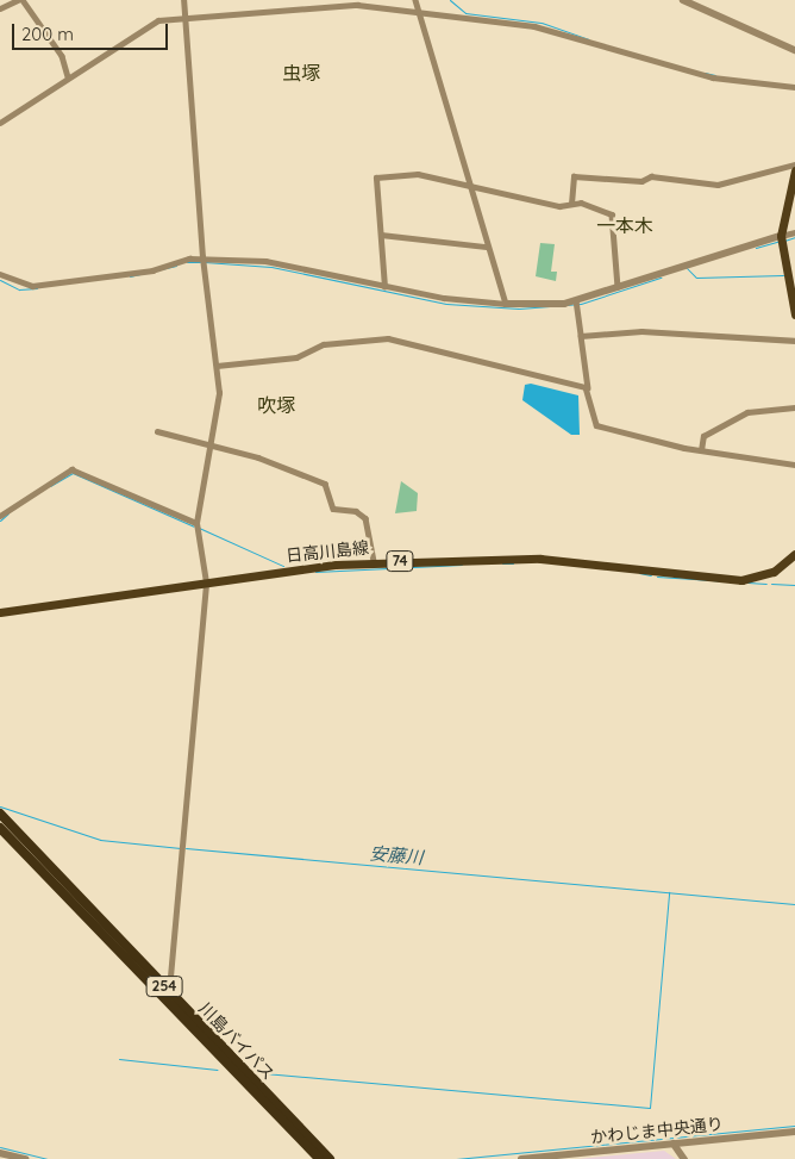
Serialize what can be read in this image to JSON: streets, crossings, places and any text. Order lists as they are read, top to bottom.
{
  "streets": {
    "highway": ["254", "川島バイパス"],
    "main road": ["日高川島線", "74"],
    "street": ["かわじま中央通り"]
  },
  "districts": ["虫塚", "一本木", "吹塚"],
  "water": ["安藤川"],
  "scale_bar": "200 m"
}
